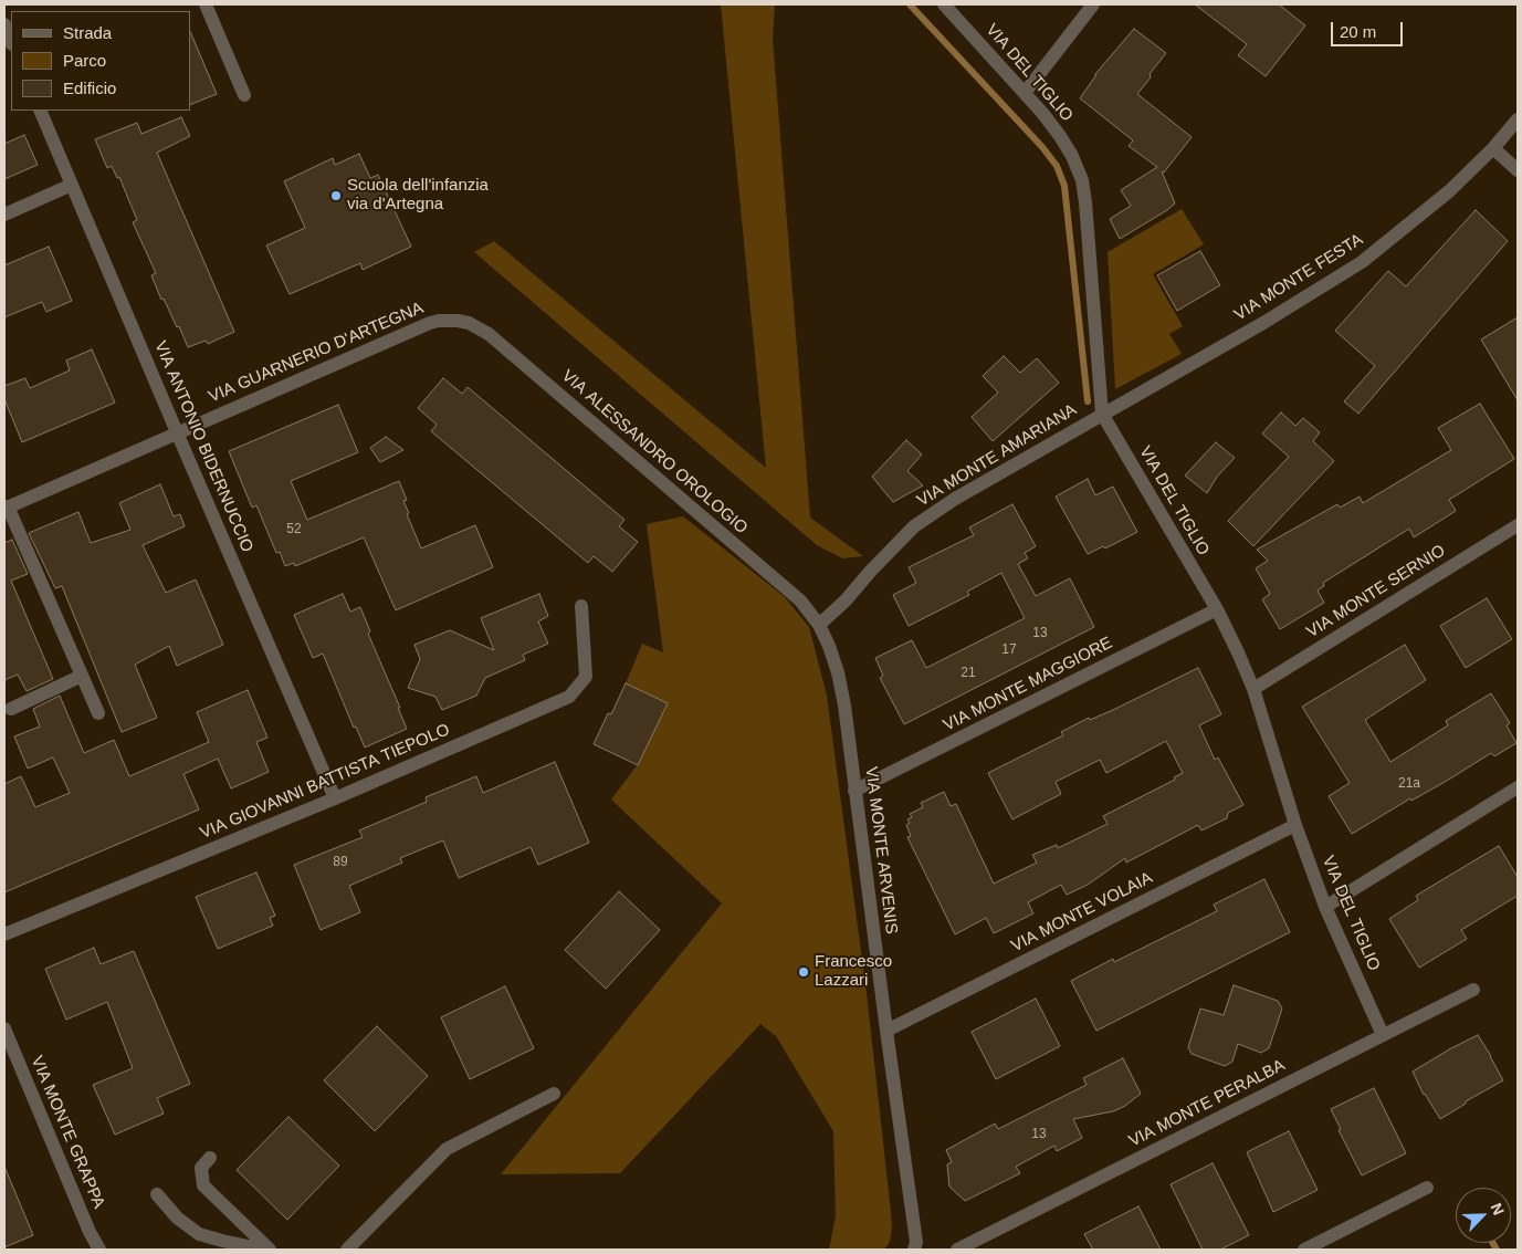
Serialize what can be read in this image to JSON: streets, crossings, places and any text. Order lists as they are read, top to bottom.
{
  "streets": {
    "street": [
      "VIA DEL TIGLIO",
      "VIA MONTE FESTA",
      "VIA GUARNERIO D'ARTEGNA",
      "VIA ANTONIO BIDERNUCCIO",
      "VIA ALESSANDRO OROLOGIO",
      "VIA MONTE AMARIANA",
      "VIA MONTE SERNIO",
      "VIA MONTE MAGGIORE",
      "VIA GIOVANNI BATTISTA TIEPOLO",
      "VIA MONTE ARVENIS",
      "VIA MONTE VOLAIA",
      "VIA MONTE PERALBA",
      "VIA MONTE GRAPPA"
    ]
  },
  "crossings": [
    ["VIA DEL TIGLIO", "VIA MONTE FESTA"],
    ["VIA DEL TIGLIO", "VIA MONTE AMARIANA"],
    ["VIA DEL TIGLIO", "VIA MONTE SERNIO"],
    ["VIA DEL TIGLIO", "VIA MONTE MAGGIORE"],
    ["VIA DEL TIGLIO", "VIA MONTE VOLAIA"],
    ["VIA DEL TIGLIO", "VIA MONTE PERALBA"],
    ["VIA MONTE FESTA", "VIA MONTE AMARIANA"],
    ["VIA GUARNERIO D'ARTEGNA", "VIA ANTONIO BIDERNUCCIO"],
    ["VIA GUARNERIO D'ARTEGNA", "VIA ALESSANDRO OROLOGIO"],
    ["VIA ANTONIO BIDERNUCCIO", "VIA GIOVANNI BATTISTA TIEPOLO"],
    ["VIA ALESSANDRO OROLOGIO", "VIA MONTE AMARIANA"],
    ["VIA ALESSANDRO OROLOGIO", "VIA MONTE ARVENIS"],
    ["VIA MONTE AMARIANA", "VIA MONTE ARVENIS"],
    ["VIA MONTE MAGGIORE", "VIA MONTE ARVENIS"],
    ["VIA MONTE ARVENIS", "VIA MONTE VOLAIA"]
  ],
  "places": ["Scuola dell'infanzia via d'Artegna", "Francesco Lazzari"],
  "house_numbers": [
    "52",
    "13",
    "17",
    "21",
    "21a",
    "89",
    "13"
  ],
  "legend": ["Strada", "Parco", "Edificio"],
  "scale_bar": "20 m",
  "north": "top right"
}
